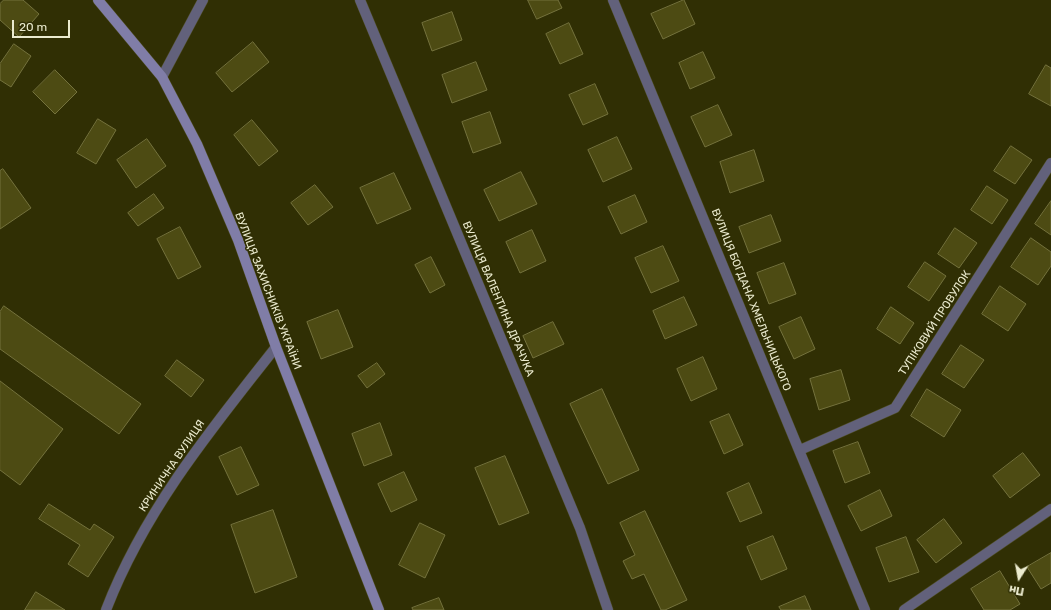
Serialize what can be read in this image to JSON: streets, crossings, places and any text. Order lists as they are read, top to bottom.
{
  "streets": {
    "main road": ["ВУЛИЦЯ ЗАХИСНИКІВ УКРАЇНИ"],
    "street": [
      "ВУЛИЦЯ ВАЛЕНТИНА ДРАЧУКА",
      "ВУЛИЦЯ БОГДАНА ХМЕЛЬНИЦЬКОГО",
      "ТУПІКОВИЙ ПРОВУЛОК",
      "КРИНИЧНА ВУЛИЦЯ"
    ]
  },
  "crossings": [
    ["ВУЛИЦЯ ЗАХИСНИКІВ УКРАЇНИ", "КРИНИЧНА ВУЛИЦЯ"],
    ["ВУЛИЦЯ БОГДАНА ХМЕЛЬНИЦЬКОГО", "ТУПІКОВИЙ ПРОВУЛОК"]
  ],
  "scale_bar": "20 m",
  "north": "bottom"
}
